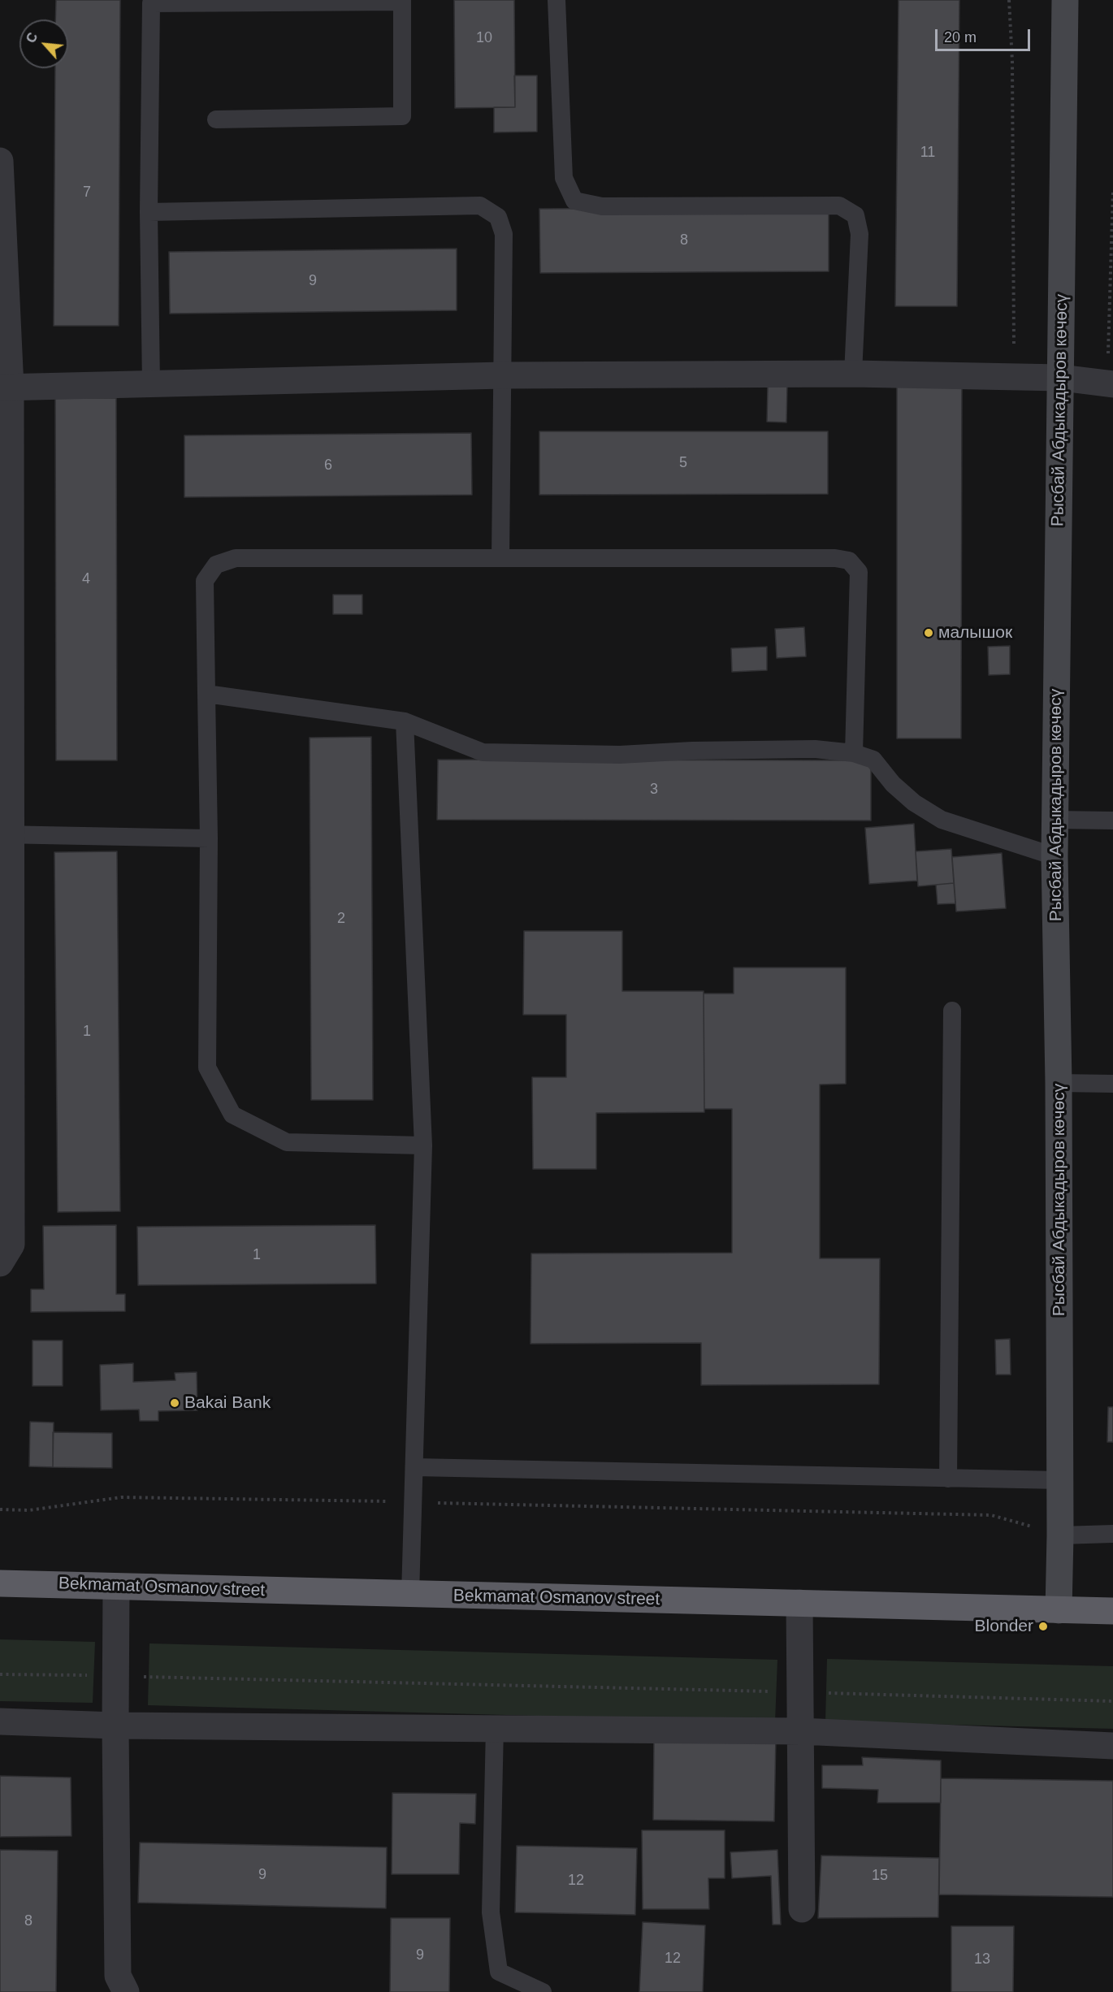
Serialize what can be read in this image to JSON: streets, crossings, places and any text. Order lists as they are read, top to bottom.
{
  "streets": {
    "highway": ["Bekmamat Osmanov street"],
    "main road": ["Рысбай Абдыкадыров көчөсү"]
  },
  "crossings": [
    ["Рысбай Абдыкадыров көчөсү", "Bekmamat Osmanov street"]
  ],
  "places": ["малышок", "Bakai Bank", "Blonder"],
  "house_numbers": [
    "10",
    "11",
    "7",
    "8",
    "9",
    "5",
    "6",
    "4",
    "3",
    "2",
    "1",
    "1",
    "9",
    "15",
    "12",
    "8",
    "9",
    "12",
    "13"
  ],
  "scale_bar": "20 m",
  "north": "top left"
}
